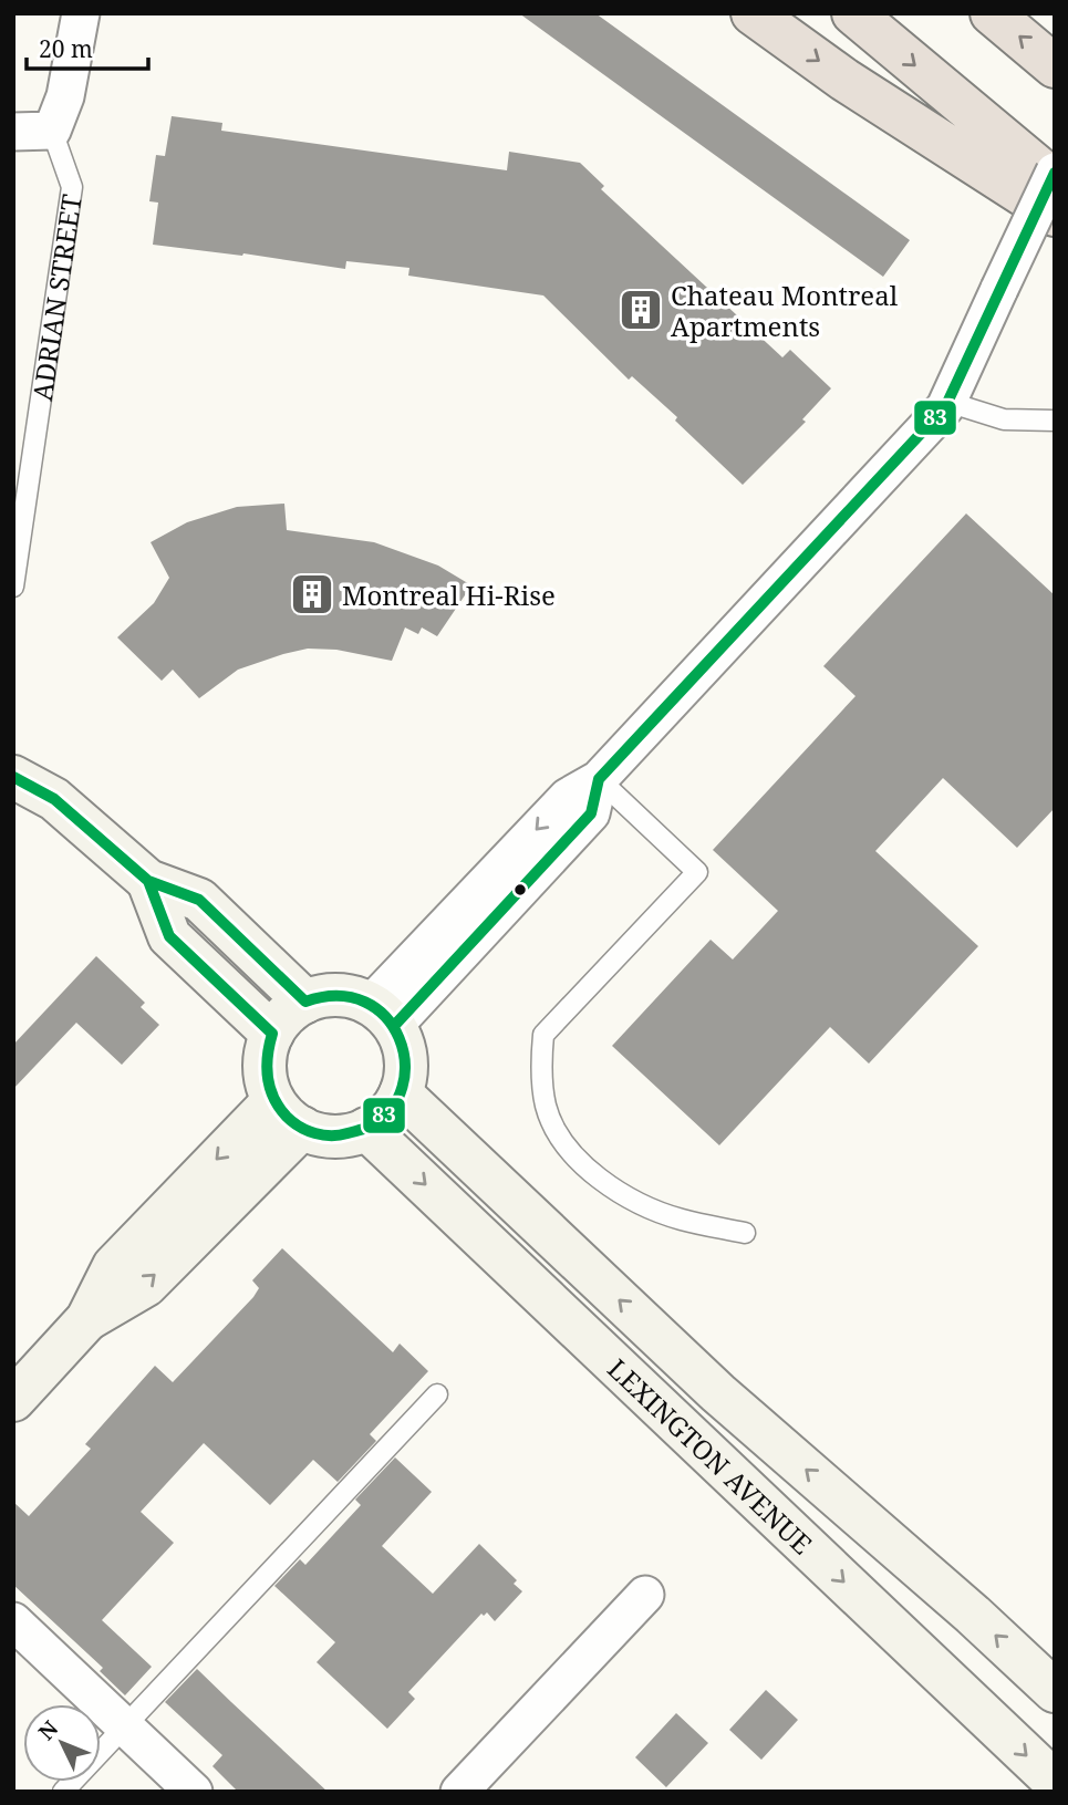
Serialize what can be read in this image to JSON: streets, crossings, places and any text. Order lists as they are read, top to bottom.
{
  "streets": {
    "street": ["LEXINGTON AVENUE"],
    "lane": ["ADRIAN STREET"]
  },
  "places": {
    "building": ["Chateau Montreal Apartments", "Montreal Hi-Rise"]
  },
  "lines": ["transit line 83"],
  "scale_bar": "20 m",
  "north": "top left"
}
